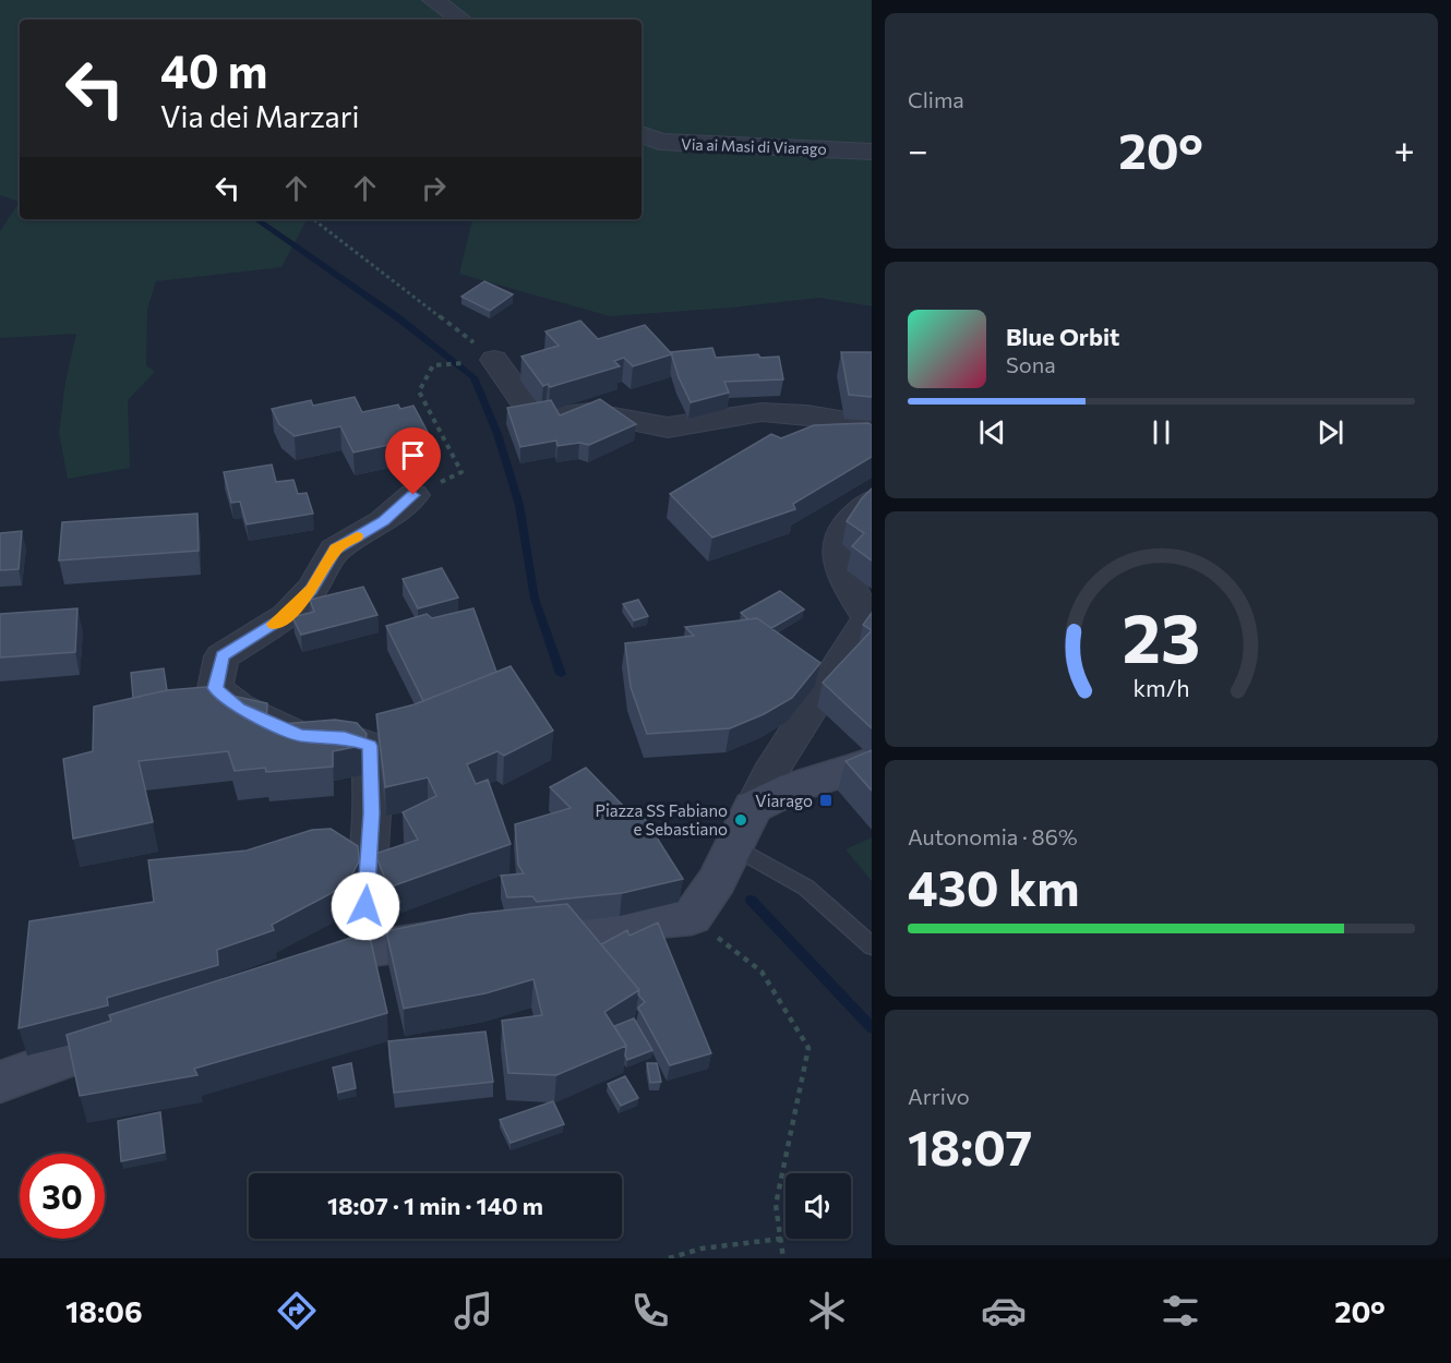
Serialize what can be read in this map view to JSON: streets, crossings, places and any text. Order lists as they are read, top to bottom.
{
  "streets": {
    "street": ["Via ai Masi di Viarago"]
  },
  "places": {
    "transit": ["Viarago"],
    "other": ["Piazza SS Fabiano e Sebastiano"]
  },
  "page": {
    "tile": [
      "Clima",
      ["Autonomia · 86%", "430 km"],
      ["Arrivo", "18:07"]
    ],
    "turn": ["40 m", "Via dei Marzari"],
    "heat": ["−", "20°", "+"],
    "song": ["Blue Orbit", "Sona"],
    "limit": "30",
    "trip": "18:07 · 1 min · 140 m",
    "tabs": ["18:06", "20°"],
    "gauge": ["23", "km/h"]
  }
}
